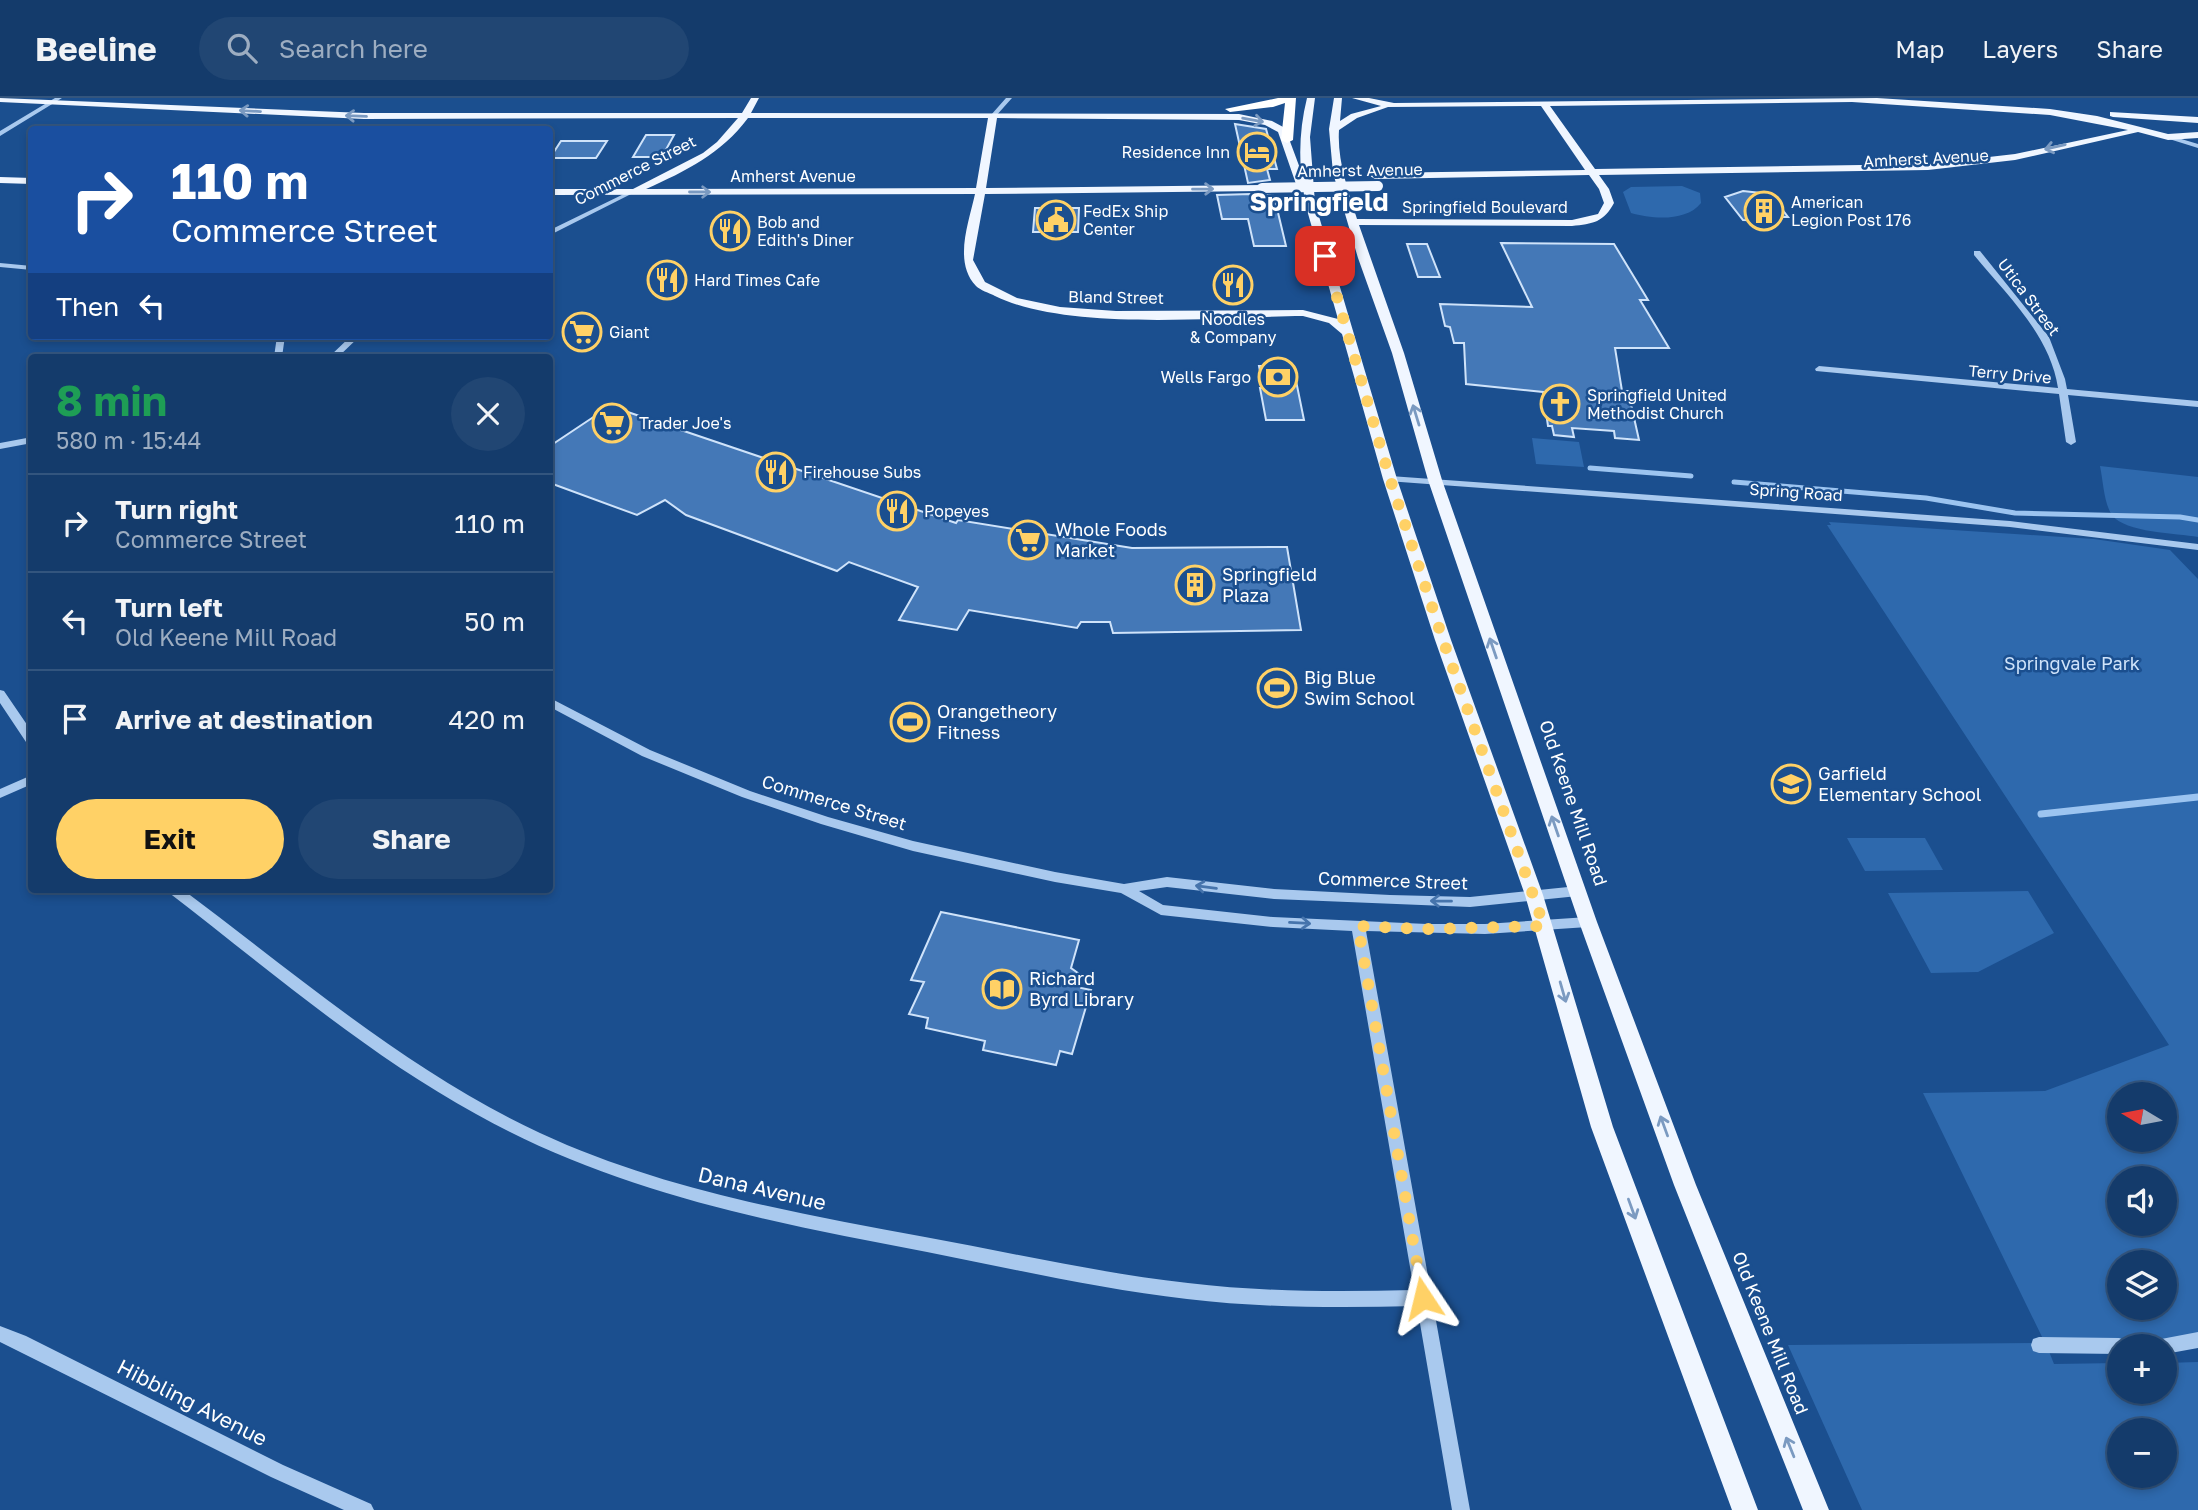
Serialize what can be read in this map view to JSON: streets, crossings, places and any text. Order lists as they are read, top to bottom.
{
  "streets": {
    "main road": [
      "Amherst Avenue",
      "Commerce Street",
      "Springfield Boulevard",
      "Bland Street",
      "Old Keene Mill Road"
    ],
    "street": [
      "Utica Street",
      "Terry Drive",
      "Spring Road",
      "Dana Avenue",
      "Hibbling Avenue"
    ]
  },
  "crossings": [
    ["Amherst Avenue", "Commerce Street"],
    ["Amherst Avenue", "Springfield Boulevard"],
    ["Amherst Avenue", "Bland Street"],
    ["Commerce Street", "Old Keene Mill Road"],
    ["Springfield Boulevard", "Old Keene Mill Road"],
    ["Utica Street", "Terry Drive"],
    ["Spring Road", "Old Keene Mill Road"]
  ],
  "districts": ["Springfield"],
  "parks": ["Springvale Park"],
  "places": {
    "hotel": ["Residence Inn"],
    "building": ["American Legion Post 176", "Springfield Plaza"],
    "public building": ["FedEx Ship Center"],
    "restaurant": [
      "Bob and Edith's Diner",
      "Hard Times Cafe",
      "Noodles & Company",
      "Firehouse Subs",
      "Popeyes"
    ],
    "supermarket": ["Giant", "Trader Joe's", "Whole Foods Market"],
    "bank": ["Wells Fargo"],
    "church": ["Springfield United Methodist Church"],
    "sports": ["Big Blue Swim School", "Orangetheory Fitness"],
    "school or university": ["Garfield Elementary School"],
    "library": ["Richard Byrd Library"]
  },
  "north": "left",
  "page": {
    "header": "Beeline",
    "search": "Search here",
    "nav": ["Map", "Layers", "Share"],
    "turn": ["110 m", "Commerce Street"],
    "then": "Then",
    "heading": ["8 min", "580 m · 15:44"],
    "list": [
      {
        "name": "Turn right",
        "note": "Commerce Street",
        "value": "110 m"
      },
      {
        "name": "Turn left",
        "note": "Old Keene Mill Road",
        "value": "50 m"
      },
      {
        "name": "Arrive at destination",
        "value": "420 m"
      }
    ],
    "buttons": ["Exit", "Share"],
    "map_buttons": ["+", "−"]
  }
}
